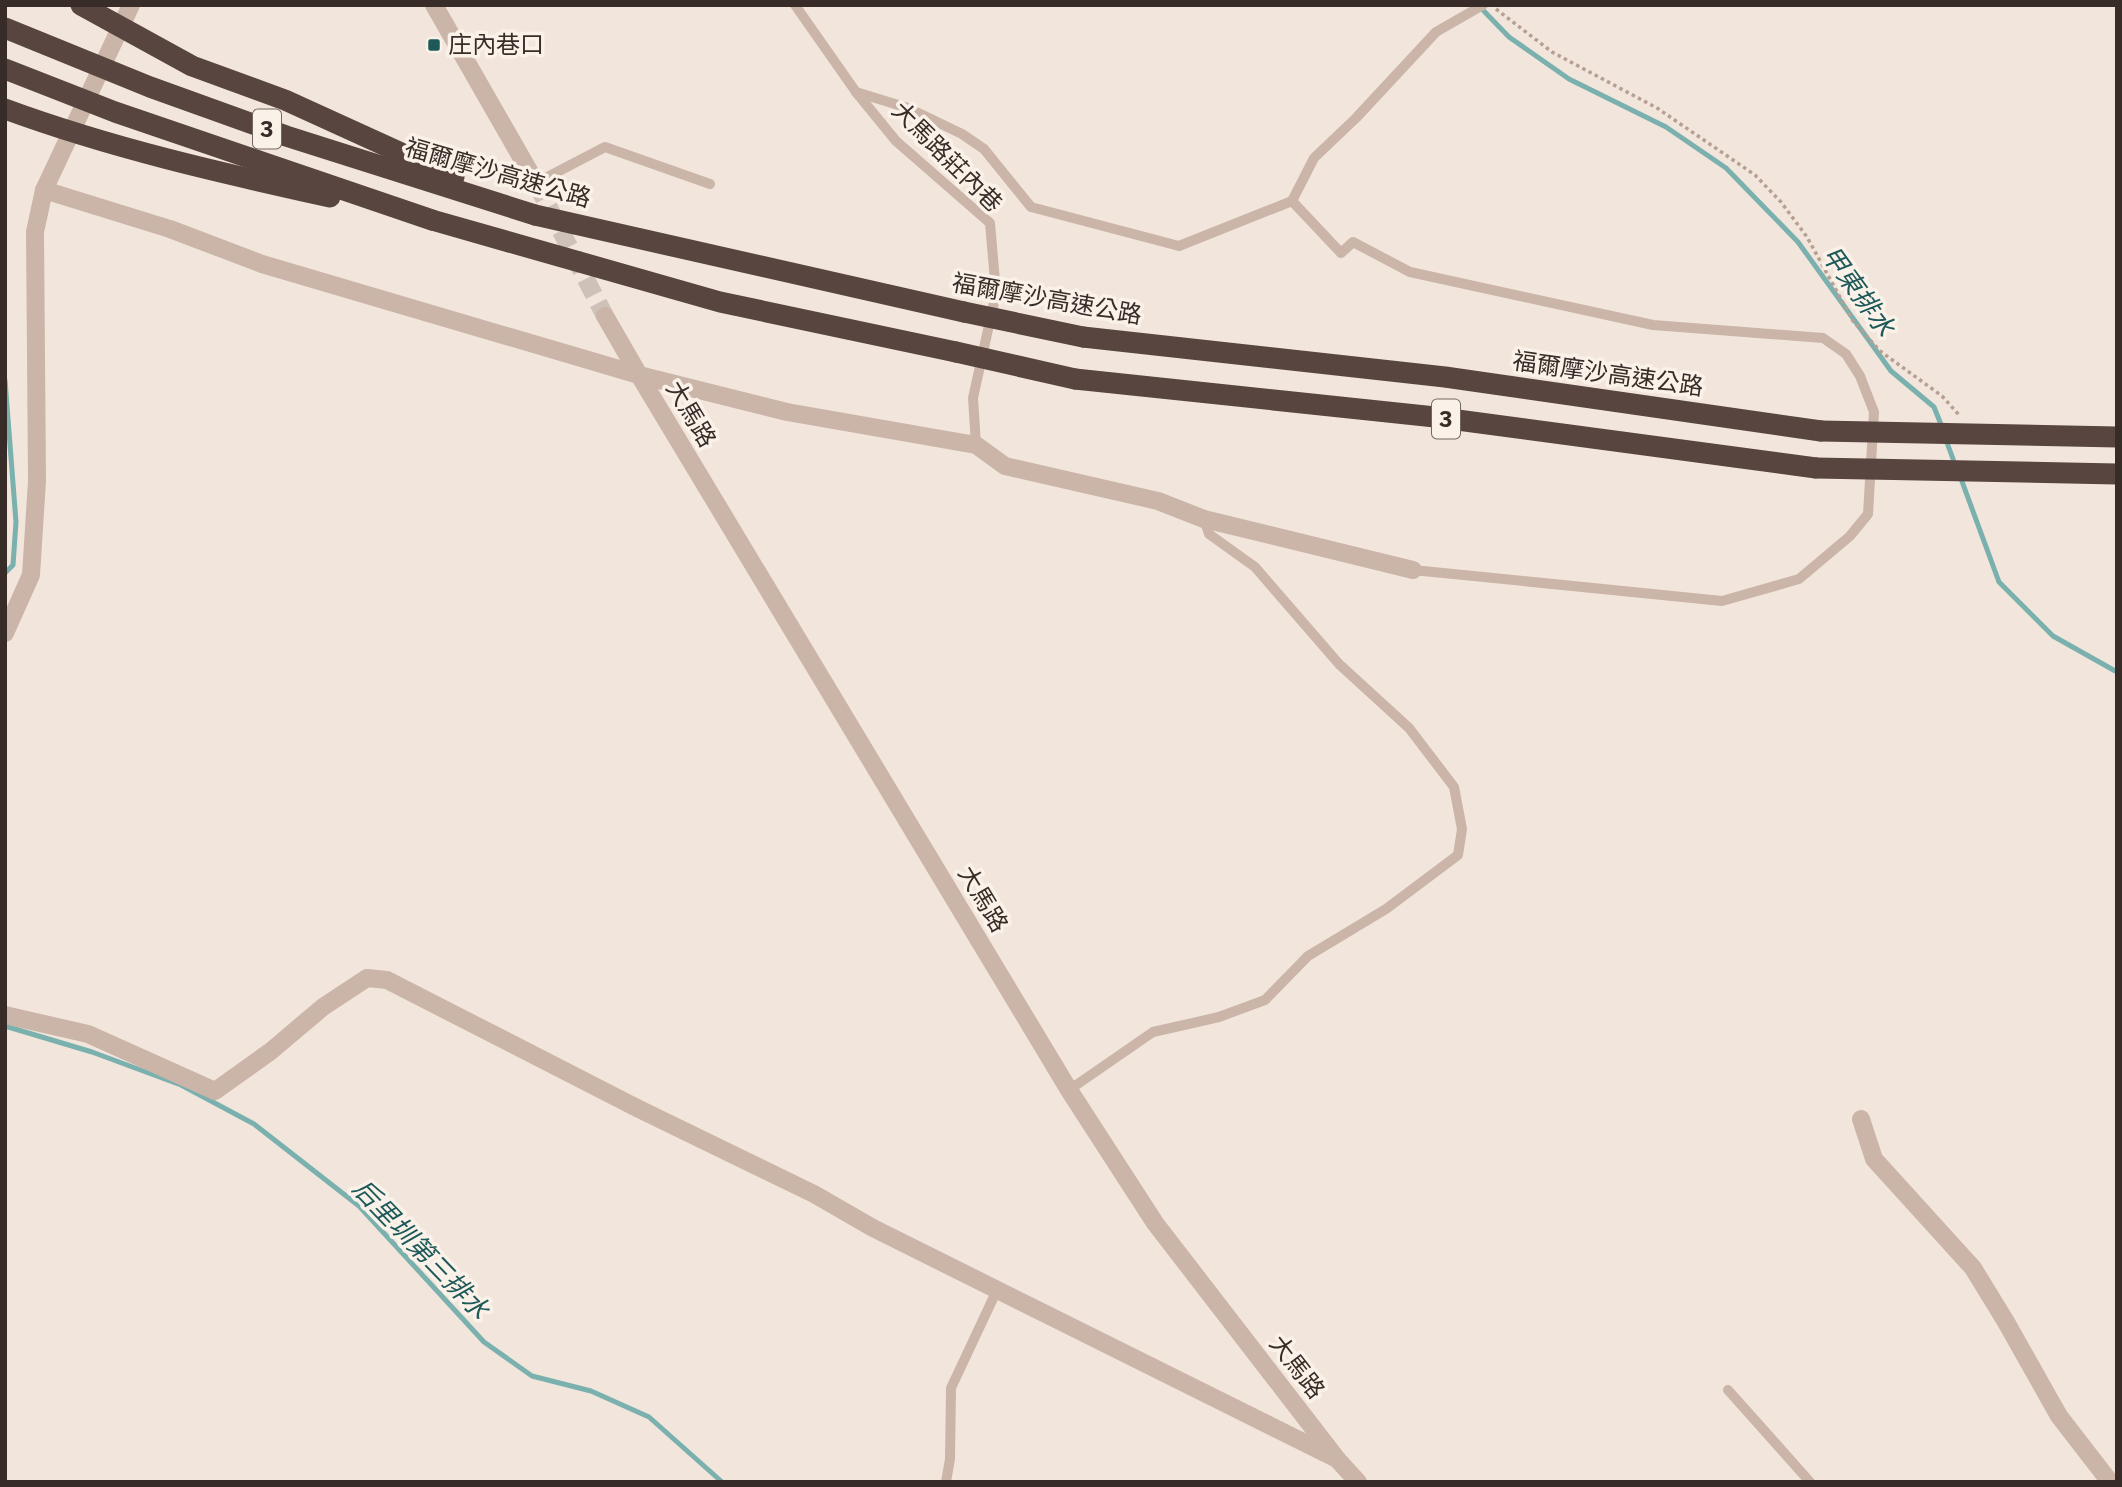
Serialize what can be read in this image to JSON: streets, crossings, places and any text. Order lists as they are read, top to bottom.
{
  "streets": {
    "highway": ["3", "福爾摩沙高速公路"],
    "street": ["大馬路"],
    "lane": ["大馬路莊內巷"]
  },
  "water": ["甲東排水", "后里圳第三排水"],
  "places": {
    "transit": ["庄內巷口"]
  }
}
